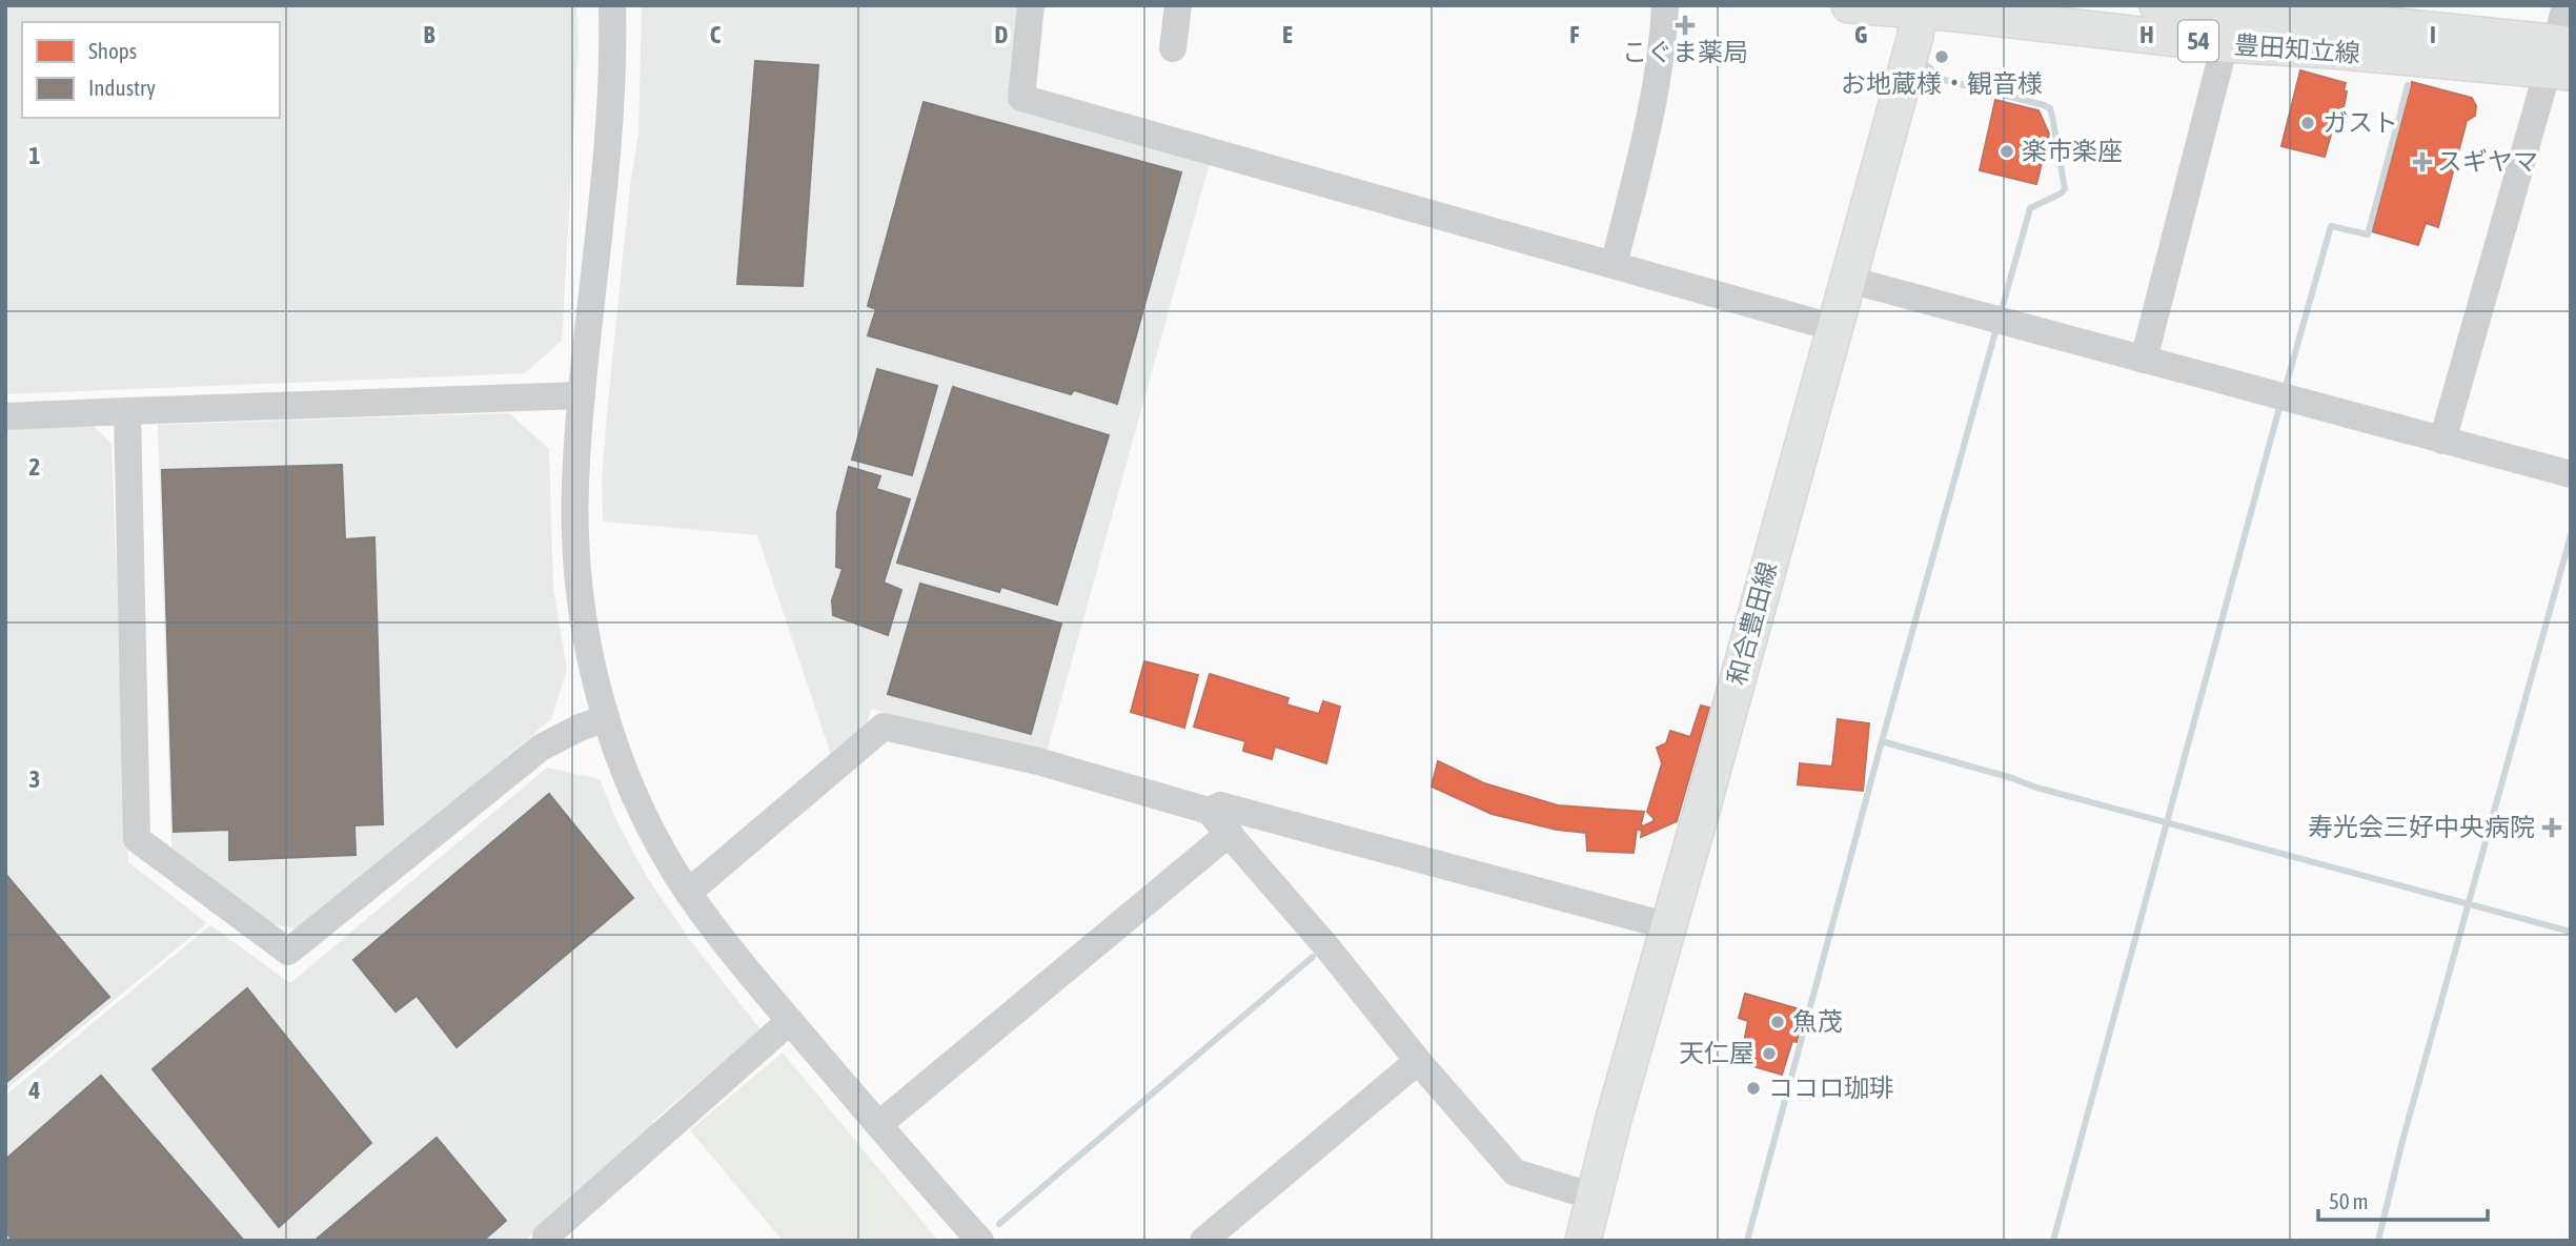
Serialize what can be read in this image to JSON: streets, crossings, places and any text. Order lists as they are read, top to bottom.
{
  "streets": {
    "main road": ["54", "豊田知立線", "和合豊田線"]
  },
  "crossings": [
    ["豊田知立線", "和合豊田線"]
  ],
  "places": {
    "health": ["こぐま薬局", "スギヤマ", "寿光会三好中央病院"],
    "other": [
      "お地蔵様・観音様",
      "ガスト",
      "楽市楽座",
      "魚茂",
      "天仁屋",
      "ココロ珈琲"
    ]
  },
  "legend": ["Shops", "Industry"],
  "scale_bar": "50 m",
  "grid": {
    "columns": [
      "B",
      "C",
      "D",
      "E",
      "F",
      "G",
      "H",
      "I"
    ],
    "rows": [
      "1",
      "2",
      "3",
      "4"
    ]
  }
}
